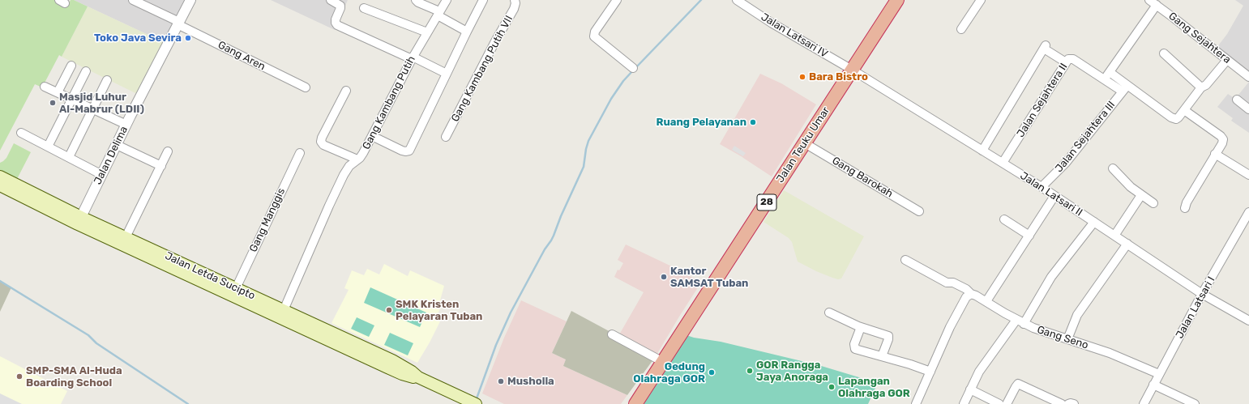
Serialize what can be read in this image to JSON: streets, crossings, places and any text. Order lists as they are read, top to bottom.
{
  "streets": {
    "highway": ["Jalan Teuku Umar", "28"],
    "main road": ["Jalan Letda Sucipto"],
    "street": [
      "Jalan Latsari IV",
      "Gang Sejahtera",
      "Gang Aren",
      "Gang Kambang Putih VII",
      "Jalan Sejahtera II",
      "Gang Kambang Putih",
      "Jalan Sejahtera III",
      "Jalan Delima",
      "Gang Barokah",
      "Jalan Latsari II",
      "Gang Manggis",
      "Jalan Latsari I",
      "Gang Seno"
    ]
  },
  "crossings": [
    ["Jalan Latsari IV", "Jalan Teuku Umar"],
    ["Jalan Latsari IV", "Jalan Latsari II"],
    ["Gang Aren", "Jalan Delima"],
    ["Jalan Sejahtera II", "Jalan Sejahtera III"],
    ["Jalan Sejahtera II", "Jalan Latsari II"],
    ["Gang Kambang Putih", "Jalan Letda Sucipto"],
    ["Jalan Sejahtera III", "Jalan Latsari II"],
    ["Jalan Teuku Umar", "Gang Barokah"],
    ["Jalan Teuku Umar", "Jalan Latsari II"],
    ["Jalan Delima", "Jalan Letda Sucipto"],
    ["Jalan Latsari II", "Jalan Latsari I"],
    ["Gang Manggis", "Jalan Letda Sucipto"],
    ["Jalan Latsari I", "Gang Seno"]
  ],
  "places": [
    "Toko Java Sevira",
    "Bara Bistro",
    "Masjid Luhur Al-Mabrur (LDII)",
    "Ruang Pelayanan",
    "Kantor SAMSAT Tuban",
    "SMK Kristen Pelayaran Tuban",
    "GOR Rangga Jaya Anoraga",
    "Gedung Olahraga GOR",
    "SMP-SMA Al-Huda Boarding School",
    "Musholla",
    "Lapangan Olahraga GOR"
  ]
}
